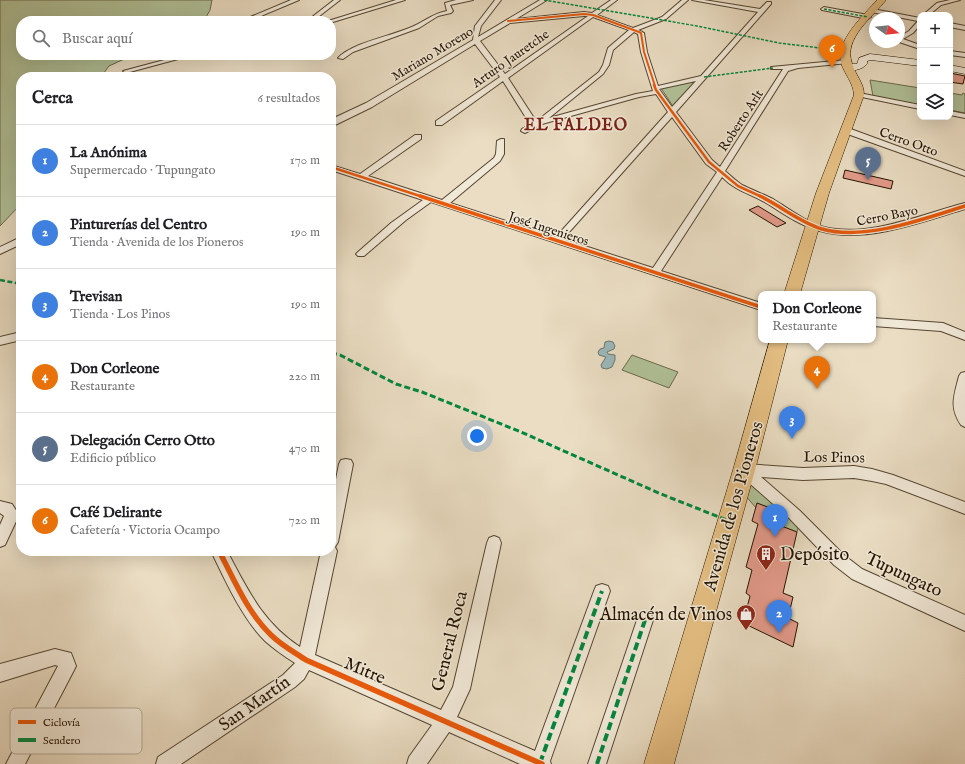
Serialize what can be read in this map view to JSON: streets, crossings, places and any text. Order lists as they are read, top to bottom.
{
  "streets": {
    "main road": ["Avenida de los Pioneros"],
    "street": [
      "Mariano Moreno",
      "Arturo Jauretche",
      "Roberto Arlt",
      "Cerro Otto",
      "Cerro Bayo",
      "José Ingenieros",
      "Los Pinos",
      "Tupungato",
      "General Roca",
      "Mitre",
      "San Martín"
    ]
  },
  "crossings": [
    ["Roberto Arlt", "Cerro Bayo"],
    ["Roberto Arlt", "José Ingenieros"],
    ["Los Pinos", "Avenida de los Pioneros"],
    ["Los Pinos", "Tupungato"],
    ["Avenida de los Pioneros", "Tupungato"],
    ["General Roca", "Mitre"],
    ["Mitre", "San Martín"]
  ],
  "districts": ["EL FALDEO"],
  "places": {
    "building": ["Depósito"],
    "shop": ["Almacén de Vinos"]
  },
  "legend": ["Ciclovía", "Sendero"],
  "north": "right",
  "page": {
    "map_buttons": ["+", "−"],
    "search": "Buscar aquí",
    "pins": [
      "6",
      "5",
      "4",
      "3",
      "1",
      "2"
    ],
    "heading": ["Cerca", "6 resultados"],
    "list": [
      {
        "mark": "1",
        "name": "La Anónima",
        "note": "Supermercado · Tupungato",
        "value": "170 m"
      },
      {
        "mark": "2",
        "name": "Pinturerías del Centro",
        "note": "Tienda · Avenida de los Pioneros",
        "value": "190 m"
      },
      {
        "mark": "3",
        "name": "Trevisan",
        "note": "Tienda · Los Pinos",
        "value": "190 m"
      },
      {
        "mark": "4",
        "name": "Don Corleone",
        "note": "Restaurante",
        "value": "220 m"
      },
      {
        "mark": "5",
        "name": "Delegación Cerro Otto",
        "note": "Edificio público",
        "value": "470 m"
      },
      {
        "mark": "6",
        "name": "Café Delirante",
        "note": "Cafetería · Victoria Ocampo",
        "value": "720 m"
      }
    ],
    "popup": ["Don Corleone", "Restaurante"]
  }
}
